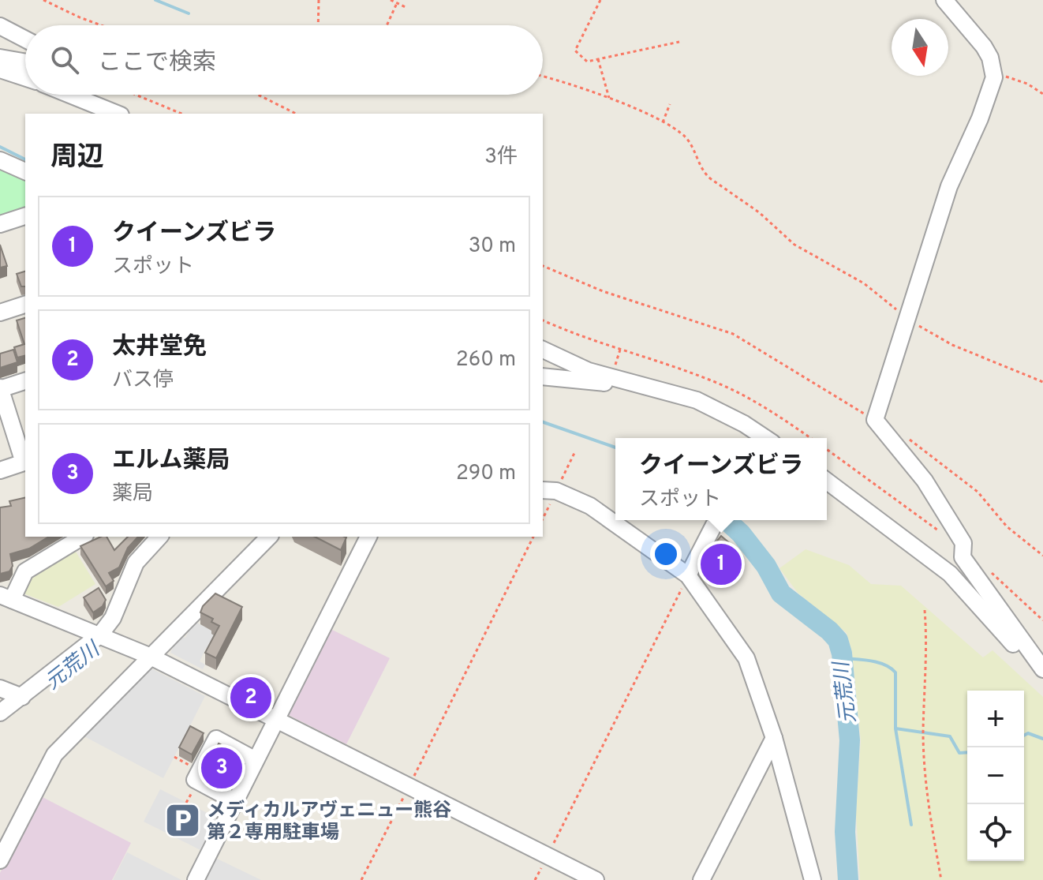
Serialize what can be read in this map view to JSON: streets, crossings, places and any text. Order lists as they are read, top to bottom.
{
  "water": ["元荒川"],
  "places": {
    "parking": ["メディカルアヴェニュー熊谷 第２専用駐車場"]
  },
  "north": "bottom",
  "page": {
    "search": "ここで検索",
    "heading": ["周辺", "3件"],
    "list": [
      {
        "mark": "1",
        "name": "クイーンズビラ",
        "note": "スポット",
        "value": "30 m"
      },
      {
        "mark": "2",
        "name": "太井堂免",
        "note": "バス停",
        "value": "260 m"
      },
      {
        "mark": "3",
        "name": "エルム薬局",
        "note": "薬局",
        "value": "290 m"
      }
    ],
    "popup": ["クイーンズビラ", "スポット"],
    "pins": ["1", "2", "3"],
    "map_buttons": ["+", "−"]
  }
}
